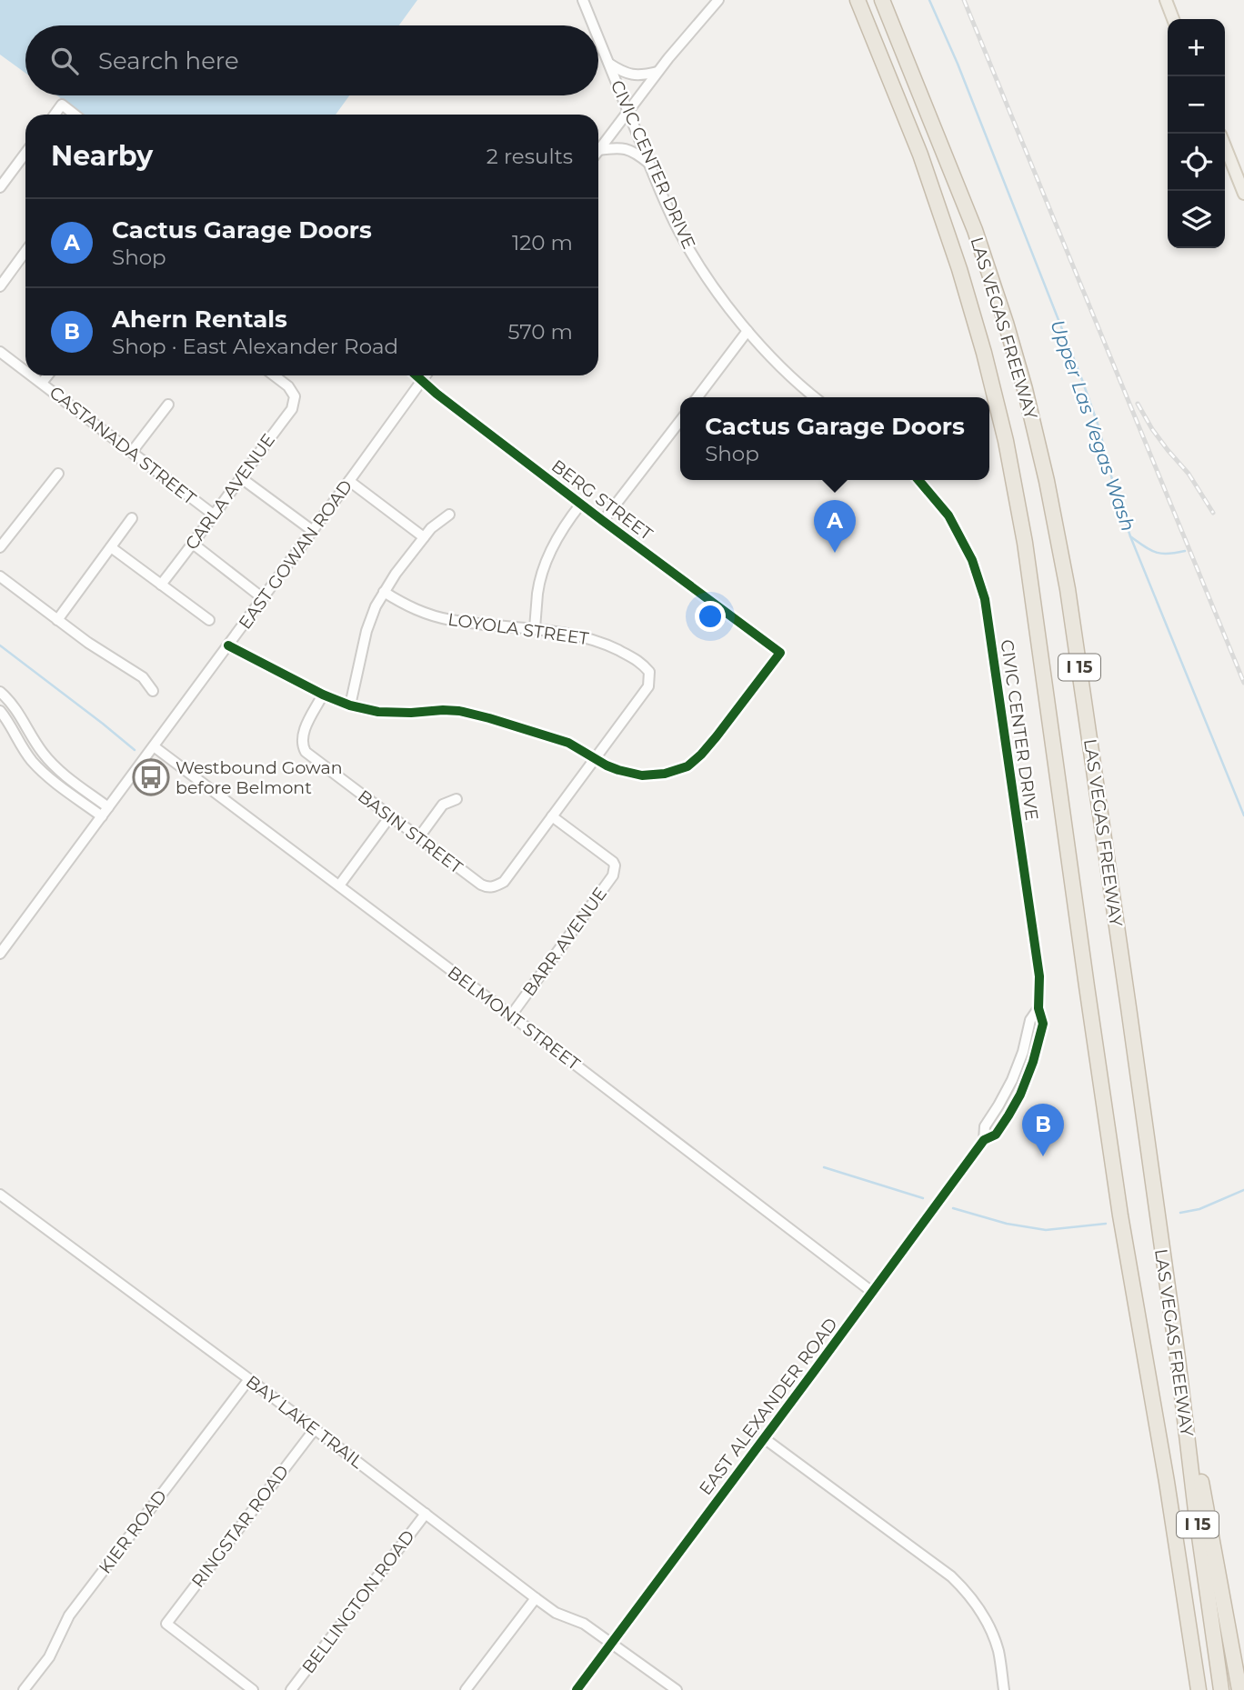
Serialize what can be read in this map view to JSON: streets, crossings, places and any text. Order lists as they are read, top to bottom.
{
  "streets": {
    "highway": ["LAS VEGAS FREEWAY", "I 15"],
    "street": [
      "CIVIC CENTER DRIVE",
      "CASTANADA STREET",
      "CARLA AVENUE",
      "BERG STREET",
      "EAST GOWAN ROAD",
      "LOYOLA STREET",
      "BASIN STREET",
      "BARR AVENUE",
      "BELMONT STREET",
      "EAST ALEXANDER ROAD",
      "BAY LAKE TRAIL",
      "RINGSTAR ROAD",
      "KIER ROAD",
      "BELLINGTON ROAD"
    ]
  },
  "crossings": [
    ["CIVIC CENTER DRIVE", "EAST ALEXANDER ROAD"],
    ["CASTANADA STREET", "CARLA AVENUE"],
    ["BERG STREET", "EAST GOWAN ROAD"],
    ["BERG STREET", "LOYOLA STREET"],
    ["EAST GOWAN ROAD", "BELMONT STREET"],
    ["BASIN STREET", "BARR AVENUE"],
    ["BARR AVENUE", "BELMONT STREET"],
    ["BELMONT STREET", "EAST ALEXANDER ROAD"],
    ["EAST ALEXANDER ROAD", "BAY LAKE TRAIL"],
    ["BAY LAKE TRAIL", "RINGSTAR ROAD"],
    ["BAY LAKE TRAIL", "KIER ROAD"],
    ["BAY LAKE TRAIL", "BELLINGTON ROAD"]
  ],
  "water": ["Upper Las Vegas Wash"],
  "places": {
    "bus stop": ["Westbound Gowan before Belmont"]
  },
  "page": {
    "map_buttons": ["+", "−"],
    "search": "Search here",
    "heading": ["Nearby", "2 results"],
    "list": [
      {
        "mark": "A",
        "name": "Cactus Garage Doors",
        "note": "Shop",
        "value": "120 m"
      },
      {
        "mark": "B",
        "name": "Ahern Rentals",
        "note": "Shop · East Alexander Road",
        "value": "570 m"
      }
    ],
    "popup": ["Cactus Garage Doors", "Shop"],
    "pins": ["A", "B"]
  }
}
